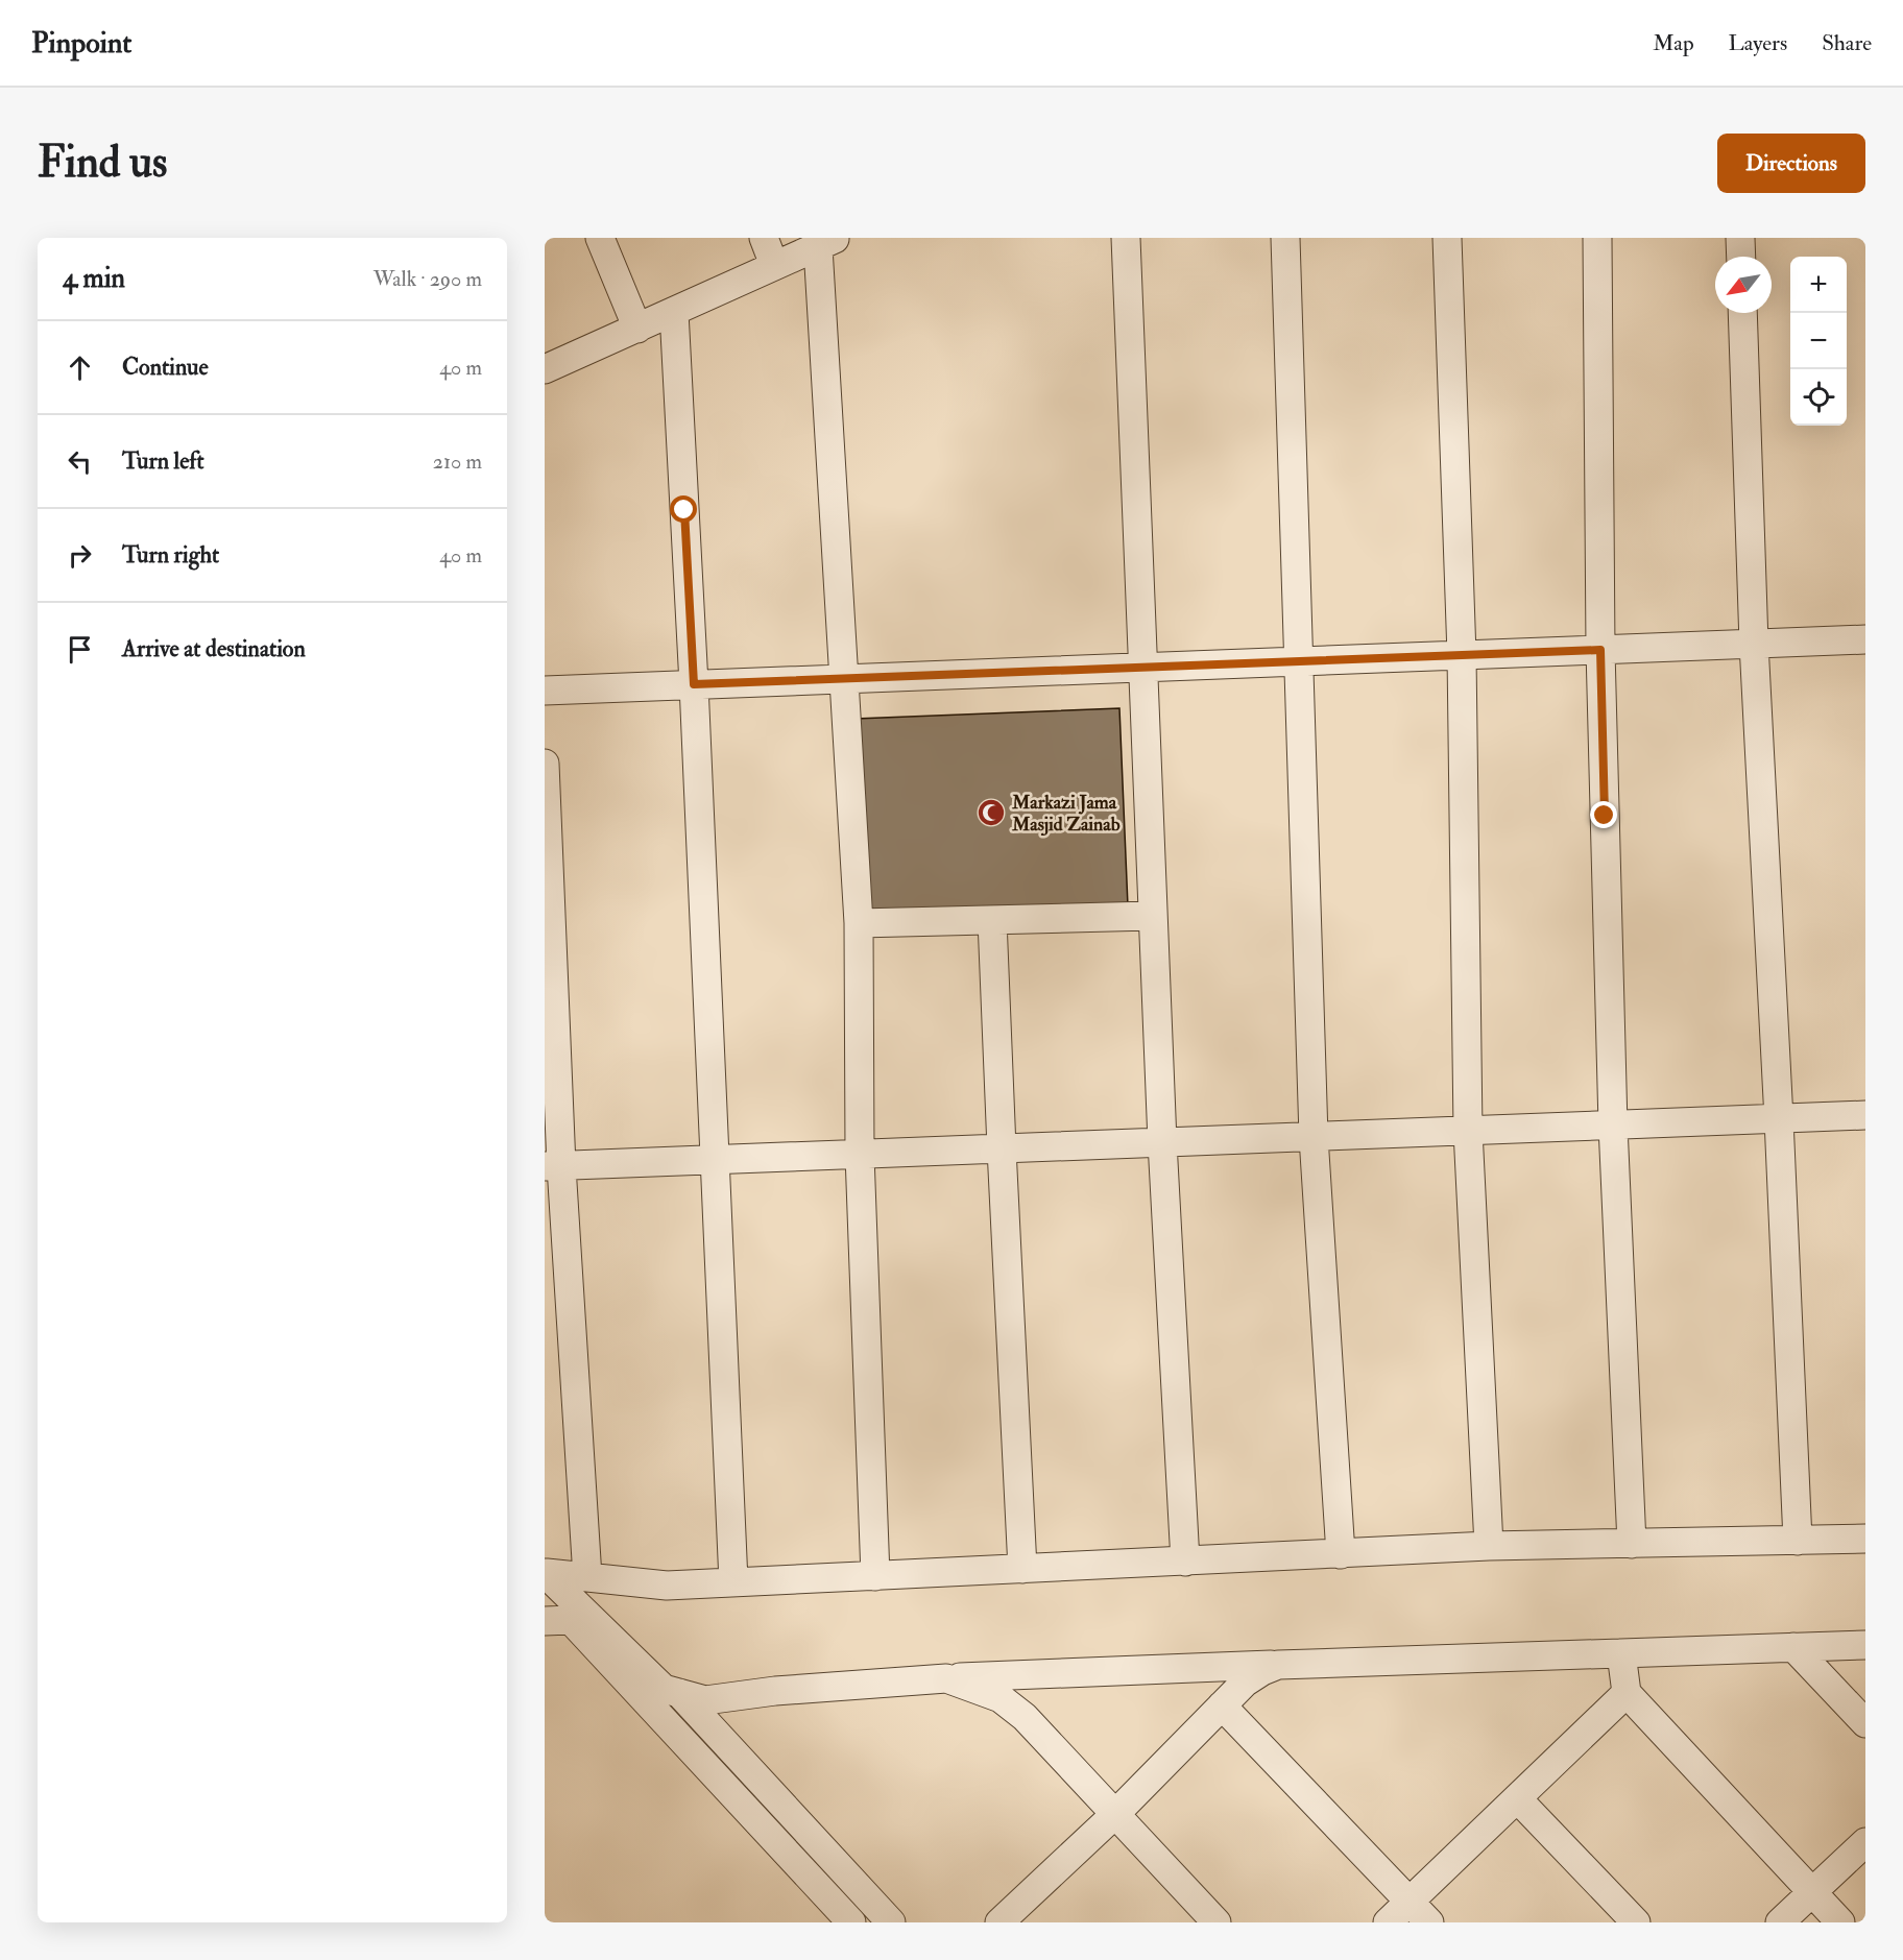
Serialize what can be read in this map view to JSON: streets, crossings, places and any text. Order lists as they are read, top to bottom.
{
  "places": {
    "mosque": ["Markazi Jama Masjid Zainab"]
  },
  "north": "bottom left",
  "page": {
    "header": "Pinpoint",
    "nav": ["Map", "Layers", "Share"],
    "buttons": "Directions",
    "title": "Find us",
    "heading": ["4 min", "Walk · 290 m"],
    "map_buttons": ["+", "−"],
    "list": [
      ["Continue", "40 m"],
      ["Turn left", "210 m"],
      ["Turn right", "40 m"],
      "Arrive at destination"
    ]
  }
}
